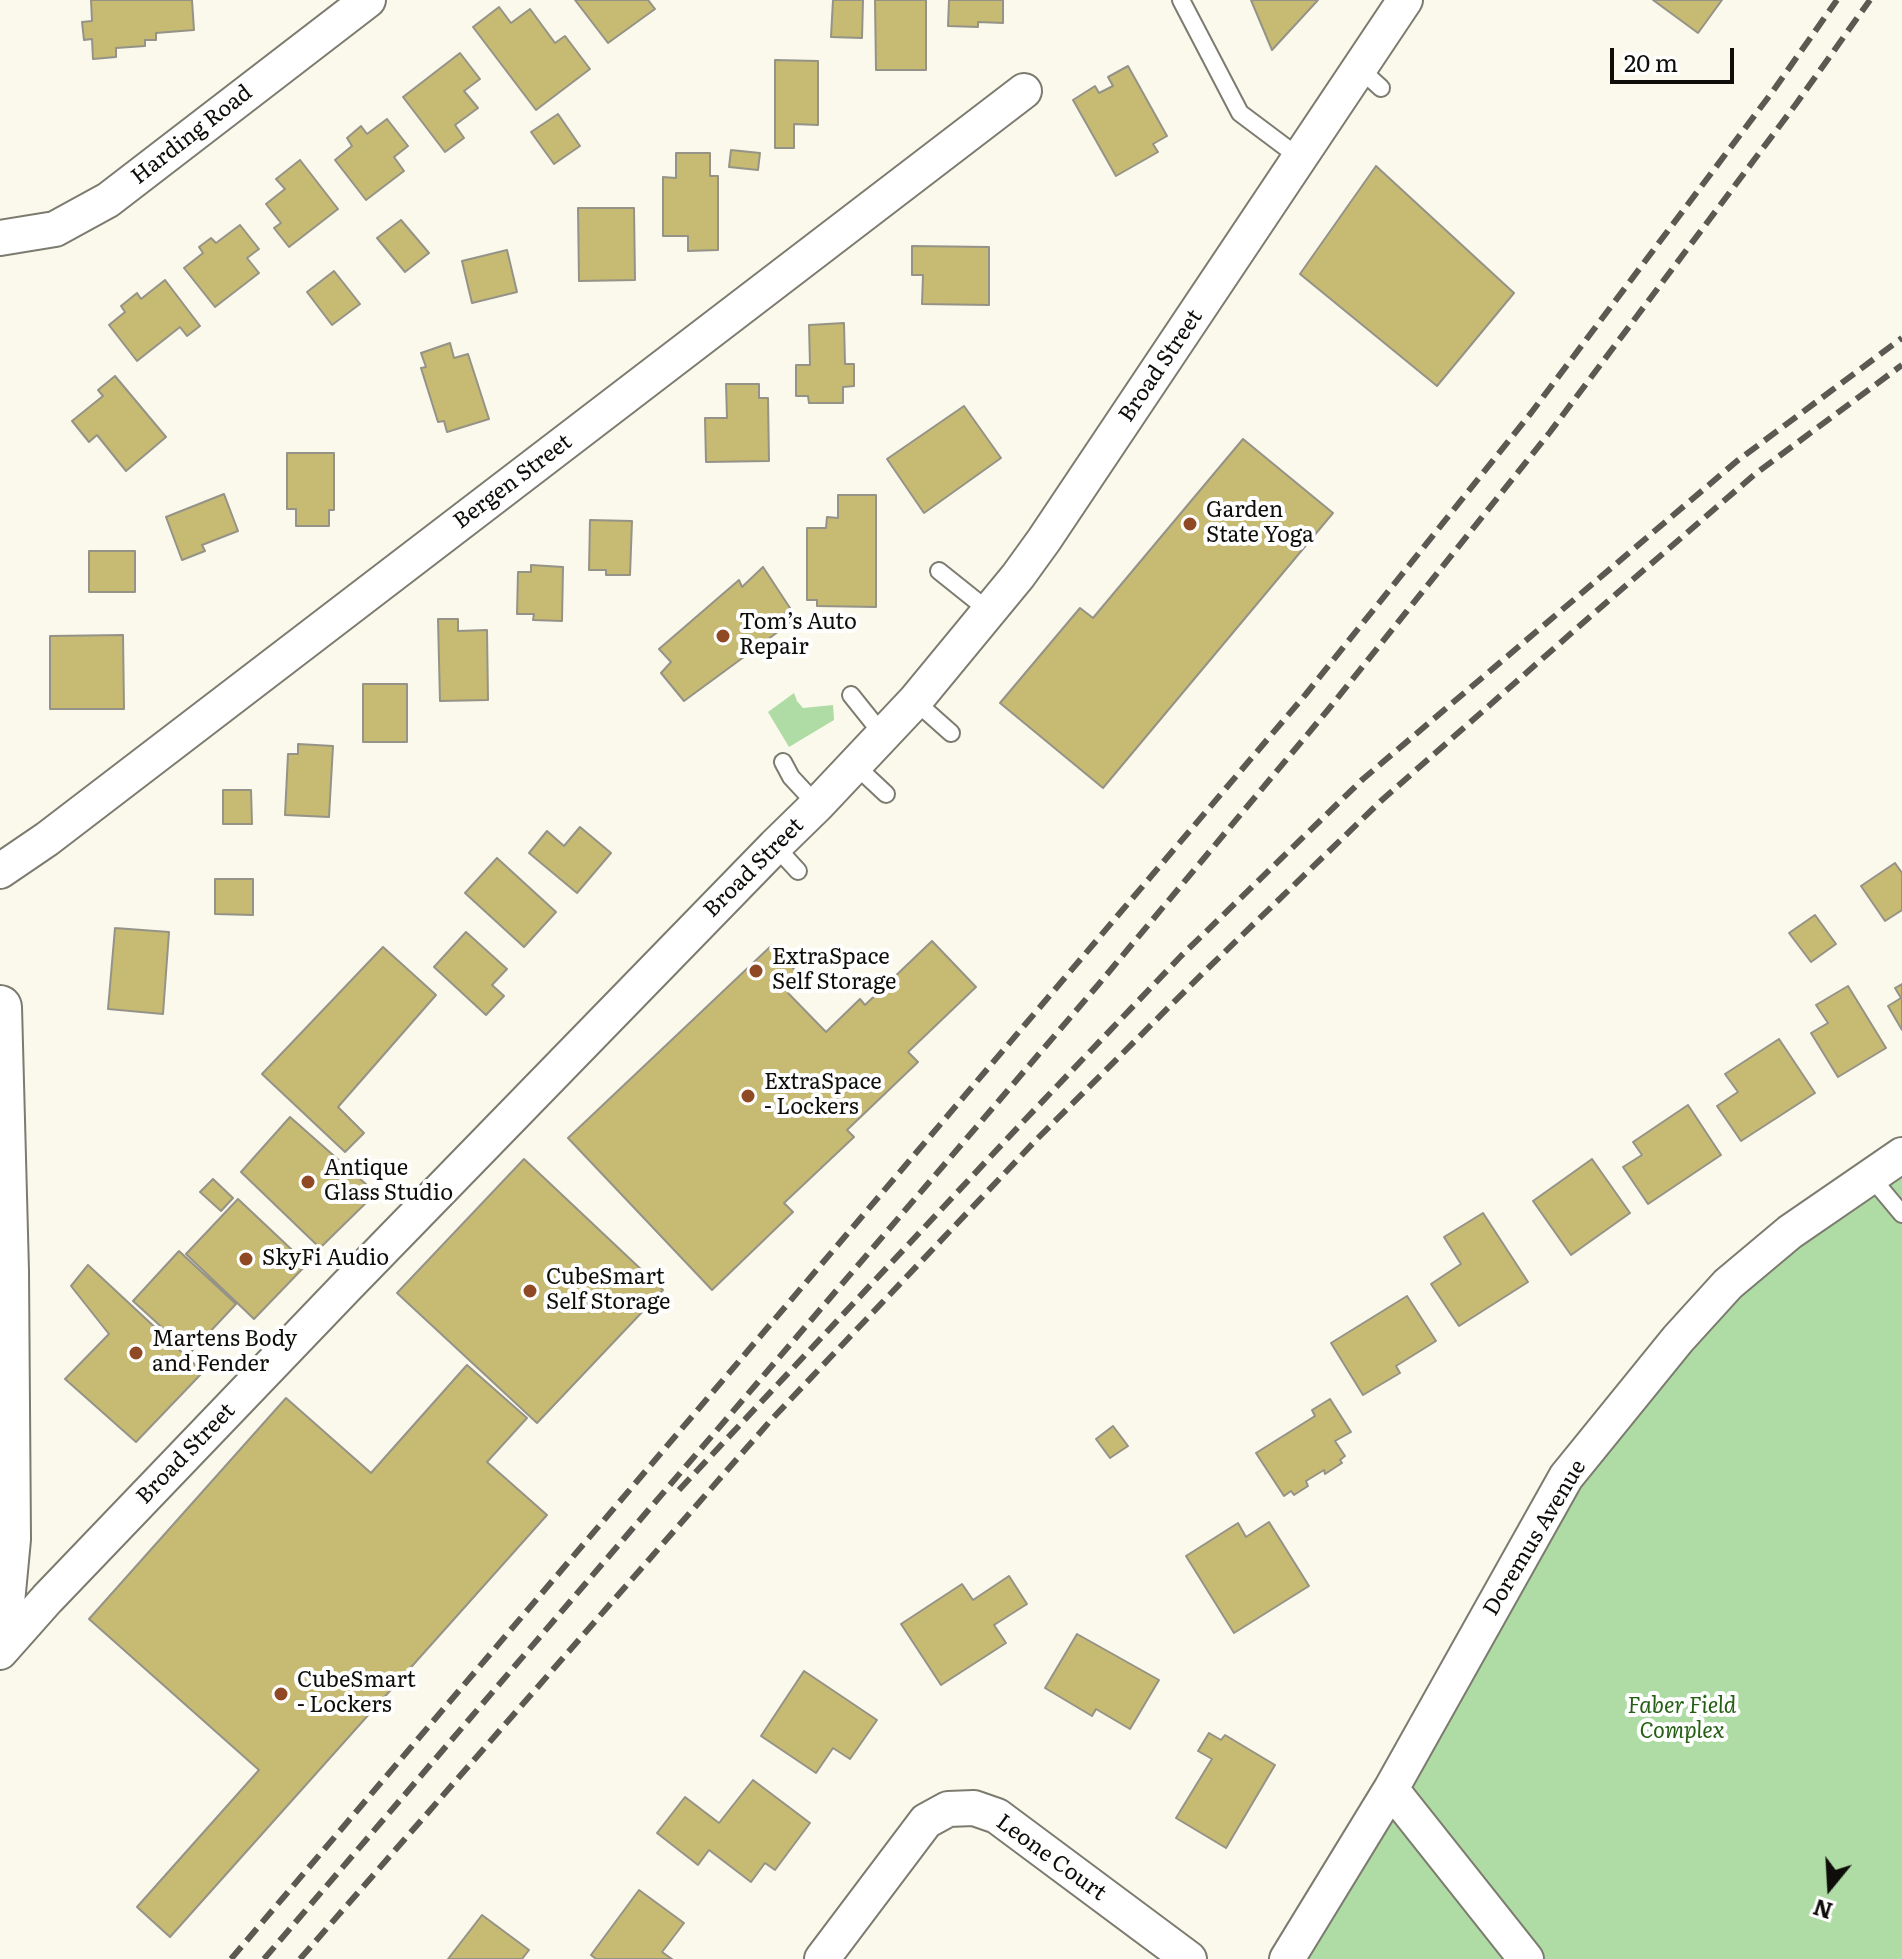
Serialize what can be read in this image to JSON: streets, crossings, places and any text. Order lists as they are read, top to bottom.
{
  "streets": {
    "street": [
      "Harding Road",
      "Broad Street",
      "Bergen Street",
      "Doremus Avenue",
      "Leone Court"
    ]
  },
  "parks": ["Faber Field Complex"],
  "places": [
    "Garden State Yoga",
    "Tom’s Auto Repair",
    "ExtraSpace Self Storage",
    "ExtraSpace - Lockers",
    "Antique Glass Studio",
    "SkyFi Audio",
    "CubeSmart Self Storage",
    "Martens Body and Fender",
    "CubeSmart - Lockers"
  ],
  "scale_bar": "20 m",
  "north": "bottom"
}
